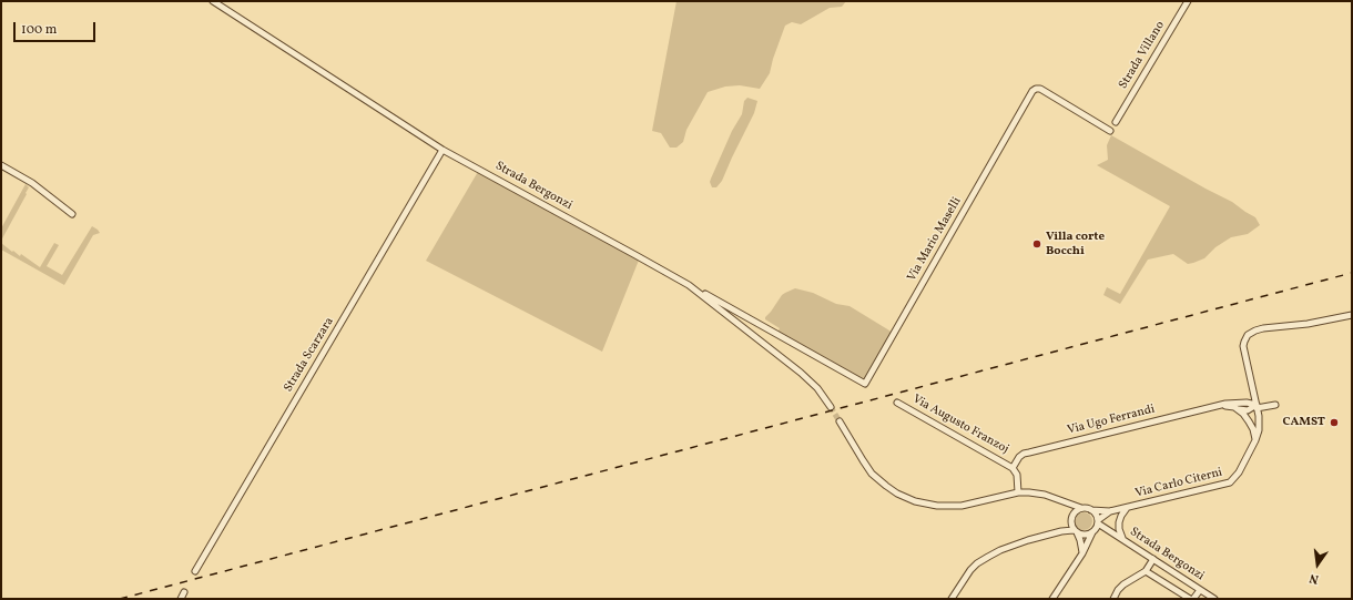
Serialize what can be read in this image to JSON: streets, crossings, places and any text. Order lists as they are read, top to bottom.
{
  "streets": {
    "street": [
      "Strada Villano",
      "Strada Bergonzi",
      "Via Mario Maselli",
      "Strada Scarzara",
      "Via Ugo Ferrandi",
      "Via Augusto Franzoj",
      "Via Carlo Citerni"
    ]
  },
  "crossings": [
    ["Strada Bergonzi", "Via Mario Maselli"],
    ["Strada Bergonzi", "Strada Scarzara"],
    ["Strada Bergonzi", "Via Carlo Citerni"],
    ["Via Ugo Ferrandi", "Via Augusto Franzoj"],
    ["Via Ugo Ferrandi", "Via Carlo Citerni"]
  ],
  "places": ["Villa corte Bocchi", "CAMST"],
  "scale_bar": "100 m",
  "north": "bottom"
}
